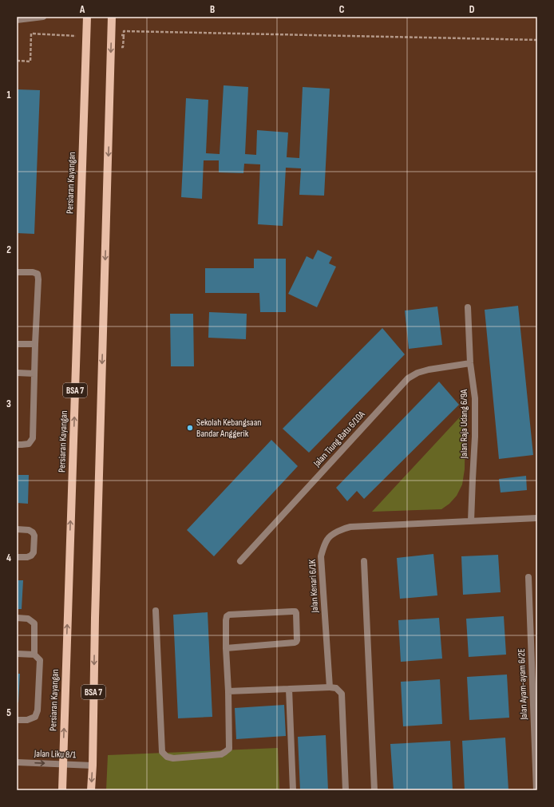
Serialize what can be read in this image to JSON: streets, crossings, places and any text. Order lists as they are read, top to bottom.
{
  "streets": {
    "main road": ["Persiaran Kayangan", "BSA 7"],
    "street": [
      "Jalan Raja Udang 6/9A",
      "Jalan Tiung Batu 6/10A",
      "Jalan Kenari 6/1K",
      "Jalan Ayam-ayam 6/2E",
      "Jalan Liku 8/1"
    ]
  },
  "crossings": [
    ["Persiaran Kayangan", "Jalan Liku 8/1"],
    ["BSA 7", "Jalan Liku 8/1"],
    ["Jalan Raja Udang 6/9A", "Jalan Tiung Batu 6/10A"],
    ["Jalan Raja Udang 6/9A", "Jalan Kenari 6/1K"]
  ],
  "one_way": ["Jalan Liku 8/1"],
  "places": ["Sekolah Kebangsaan Bandar Anggerik"],
  "grid": {
    "columns": [
      "A",
      "B",
      "C",
      "D"
    ],
    "rows": [
      "1",
      "2",
      "3",
      "4",
      "5"
    ]
  }
}
